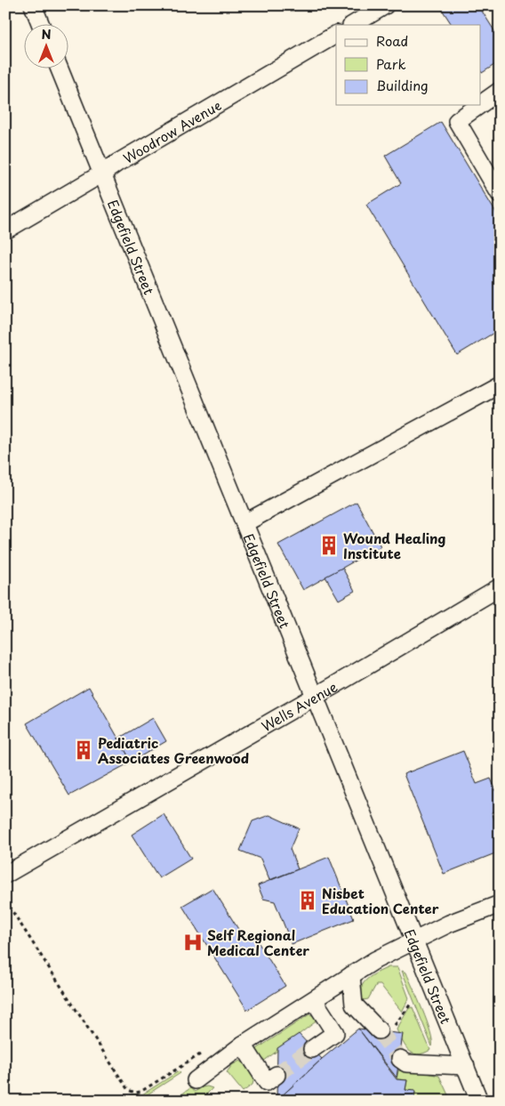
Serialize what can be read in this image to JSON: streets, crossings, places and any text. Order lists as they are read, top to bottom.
{
  "streets": {
    "street": ["Woodrow Avenue", "Edgefield Street", "Wells Avenue"]
  },
  "crossings": [
    ["Woodrow Avenue", "Edgefield Street"],
    ["Edgefield Street", "Wells Avenue"]
  ],
  "places": {
    "building": ["Wound Healing Institute", "Pediatric Associates Greenwood", "Nisbet Education Center"],
    "hospital": ["Self Regional Medical Center"]
  },
  "legend": ["Road", "Park", "Building"],
  "north": "top"
}
